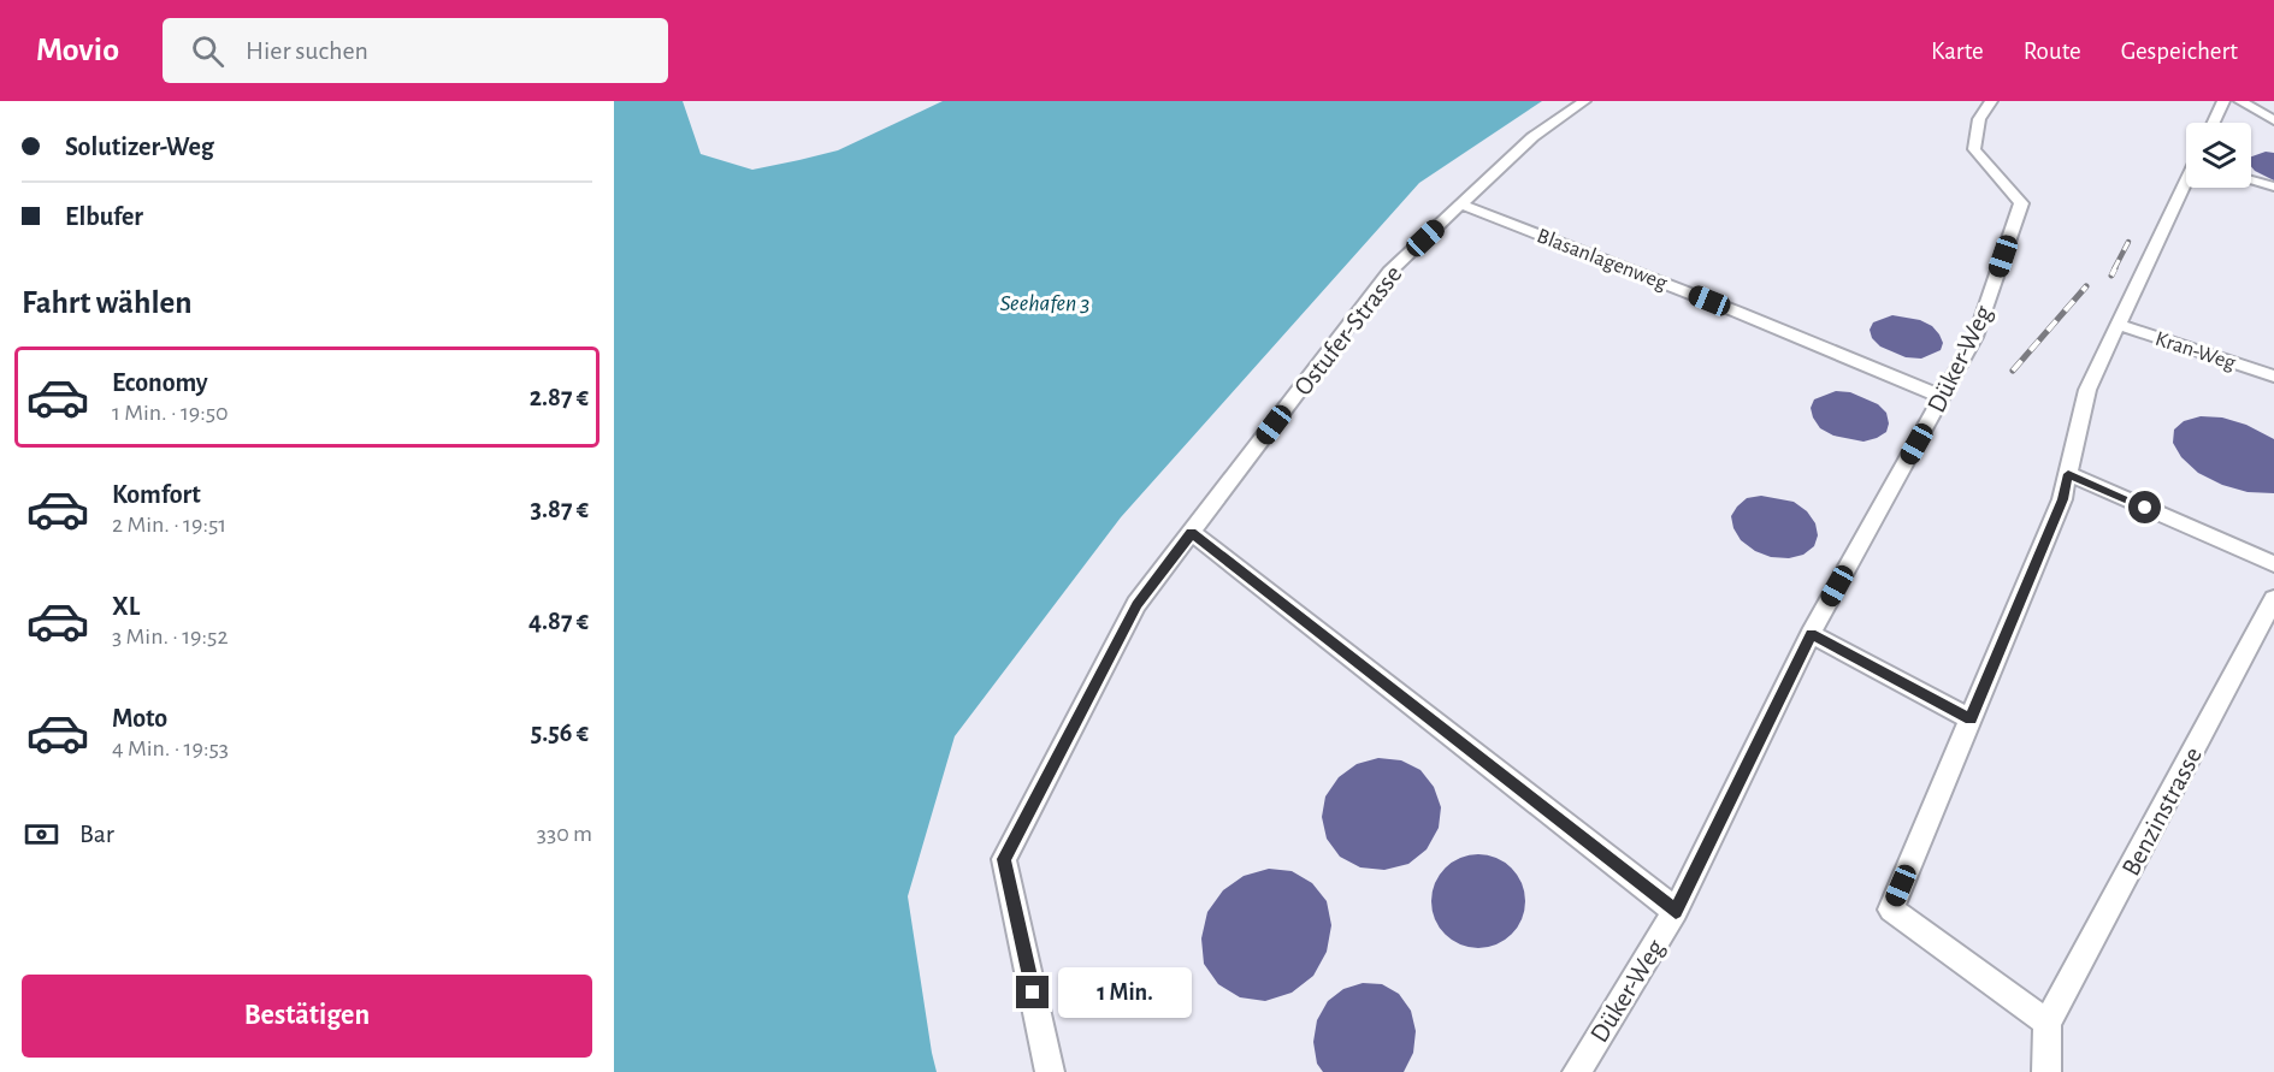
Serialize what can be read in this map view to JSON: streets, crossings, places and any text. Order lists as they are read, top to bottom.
{
  "streets": {
    "lane": [
      "Blasanlagenweg",
      "Ostufer-Strasse",
      "Kran-Weg",
      "Düker-Weg",
      "Benzinstrasse"
    ]
  },
  "crossings": [
    ["Blasanlagenweg", "Ostufer-Strasse"],
    ["Blasanlagenweg", "Düker-Weg"]
  ],
  "water": ["Seehafen 3"],
  "page": {
    "header": "Movio",
    "search": "Hier suchen",
    "nav": ["Karte", "Route", "Gespeichert"],
    "banner": ["Solutizer-Weg", "Elbufer"],
    "heading": "Fahrt wählen",
    "list": [
      {
        "name": "Economy",
        "note": "1 Min. · 19:50",
        "value": "2.87 €"
      },
      {
        "name": "Komfort",
        "note": "2 Min. · 19:51",
        "value": "3.87 €"
      },
      {
        "name": "XL",
        "note": "3 Min. · 19:52",
        "value": "4.87 €"
      },
      {
        "name": "Moto",
        "note": "4 Min. · 19:53",
        "value": "5.56 €"
      }
    ],
    "pay": ["Bar", "330 m"],
    "buttons": "Bestätigen",
    "bubble": "1 Min."
  }
}
